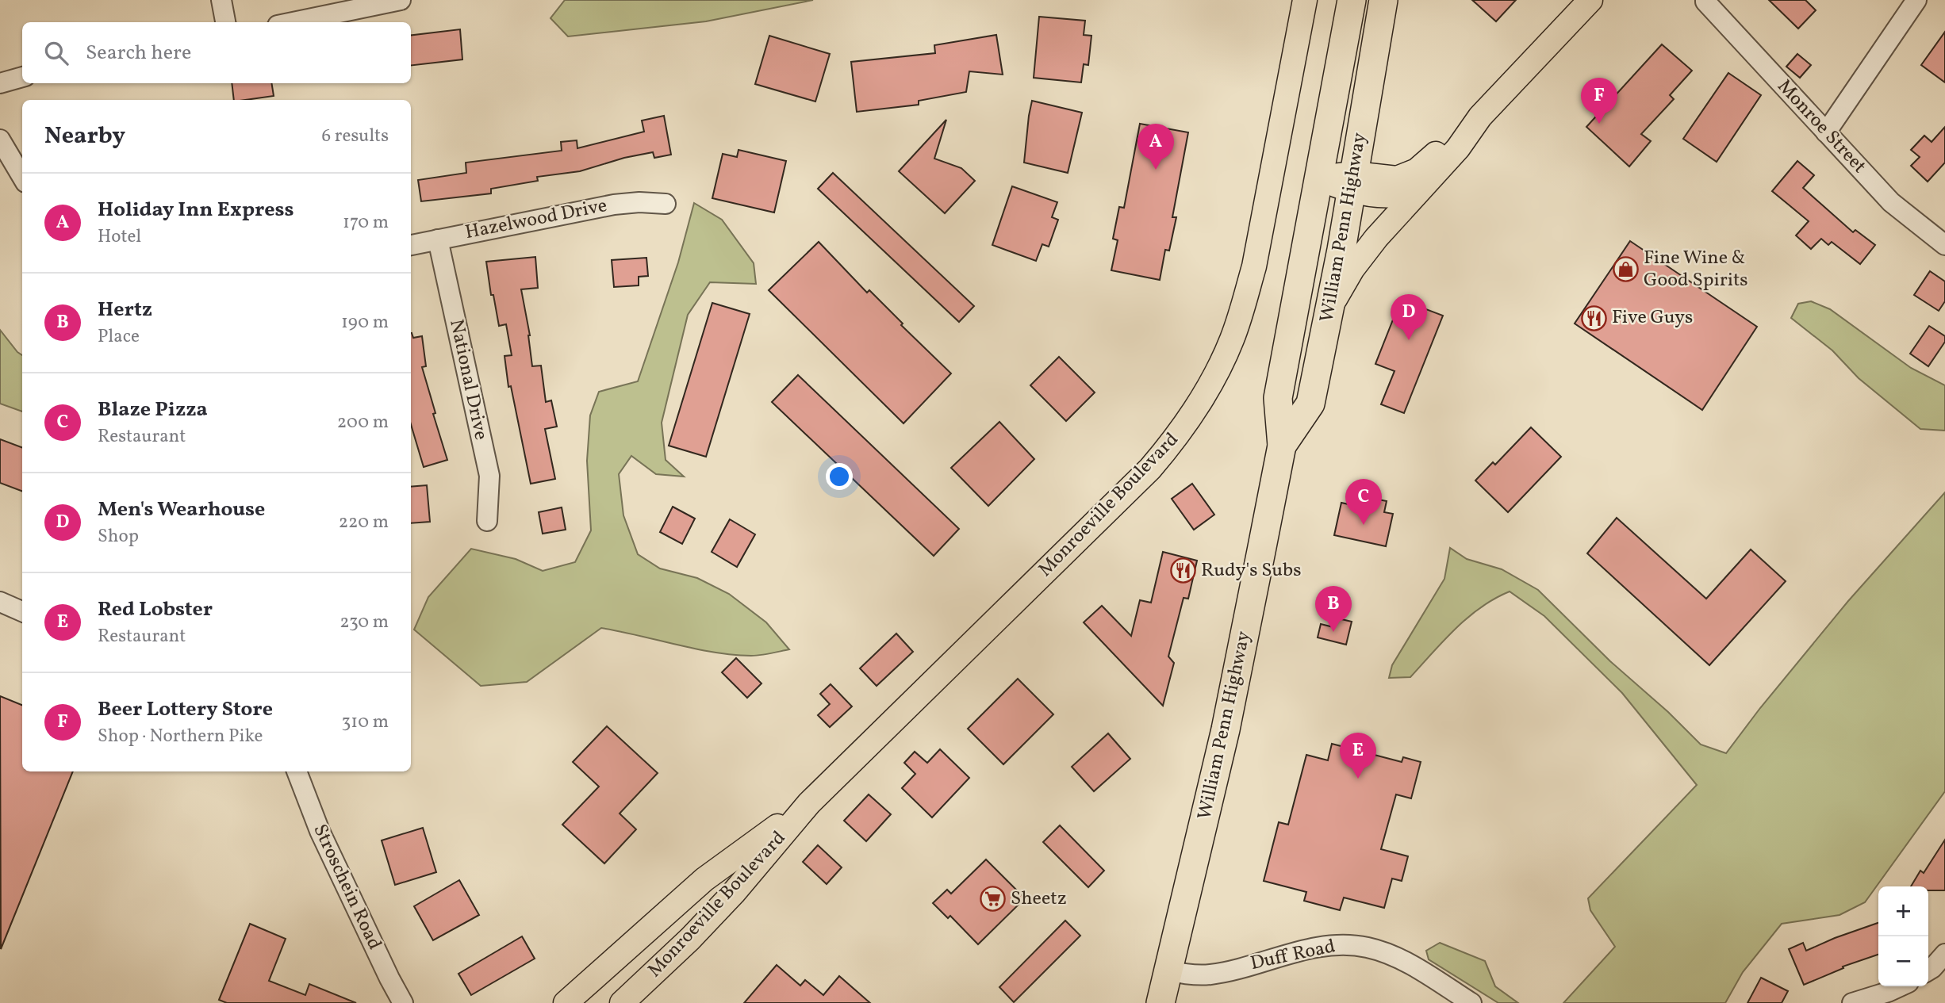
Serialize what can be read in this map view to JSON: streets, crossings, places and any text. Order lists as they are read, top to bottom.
{
  "streets": {
    "highway": ["William Penn Highway"],
    "main road": ["Monroeville Boulevard"],
    "street": [
      "Monroe Street",
      "Hazelwood Drive",
      "National Drive",
      "Stroschein Road",
      "Duff Road"
    ]
  },
  "crossings": [
    ["Hazelwood Drive", "National Drive"],
    ["William Penn Highway", "Duff Road"]
  ],
  "places": {
    "shop": ["Fine Wine & Good Spirits"],
    "restaurant": ["Five Guys", "Rudy's Subs"],
    "supermarket": ["Sheetz"]
  },
  "page": {
    "search": "Search here",
    "pins": [
      "F",
      "A",
      "D",
      "C",
      "B",
      "E"
    ],
    "heading": ["Nearby", "6 results"],
    "list": [
      {
        "mark": "A",
        "name": "Holiday Inn Express",
        "note": "Hotel",
        "value": "170 m"
      },
      {
        "mark": "B",
        "name": "Hertz",
        "note": "Place",
        "value": "190 m"
      },
      {
        "mark": "C",
        "name": "Blaze Pizza",
        "note": "Restaurant",
        "value": "200 m"
      },
      {
        "mark": "D",
        "name": "Men's Wearhouse",
        "note": "Shop",
        "value": "220 m"
      },
      {
        "mark": "E",
        "name": "Red Lobster",
        "note": "Restaurant",
        "value": "230 m"
      },
      {
        "mark": "F",
        "name": "Beer Lottery Store",
        "note": "Shop · Northern Pike",
        "value": "310 m"
      }
    ],
    "map_buttons": ["+", "−"]
  }
}
